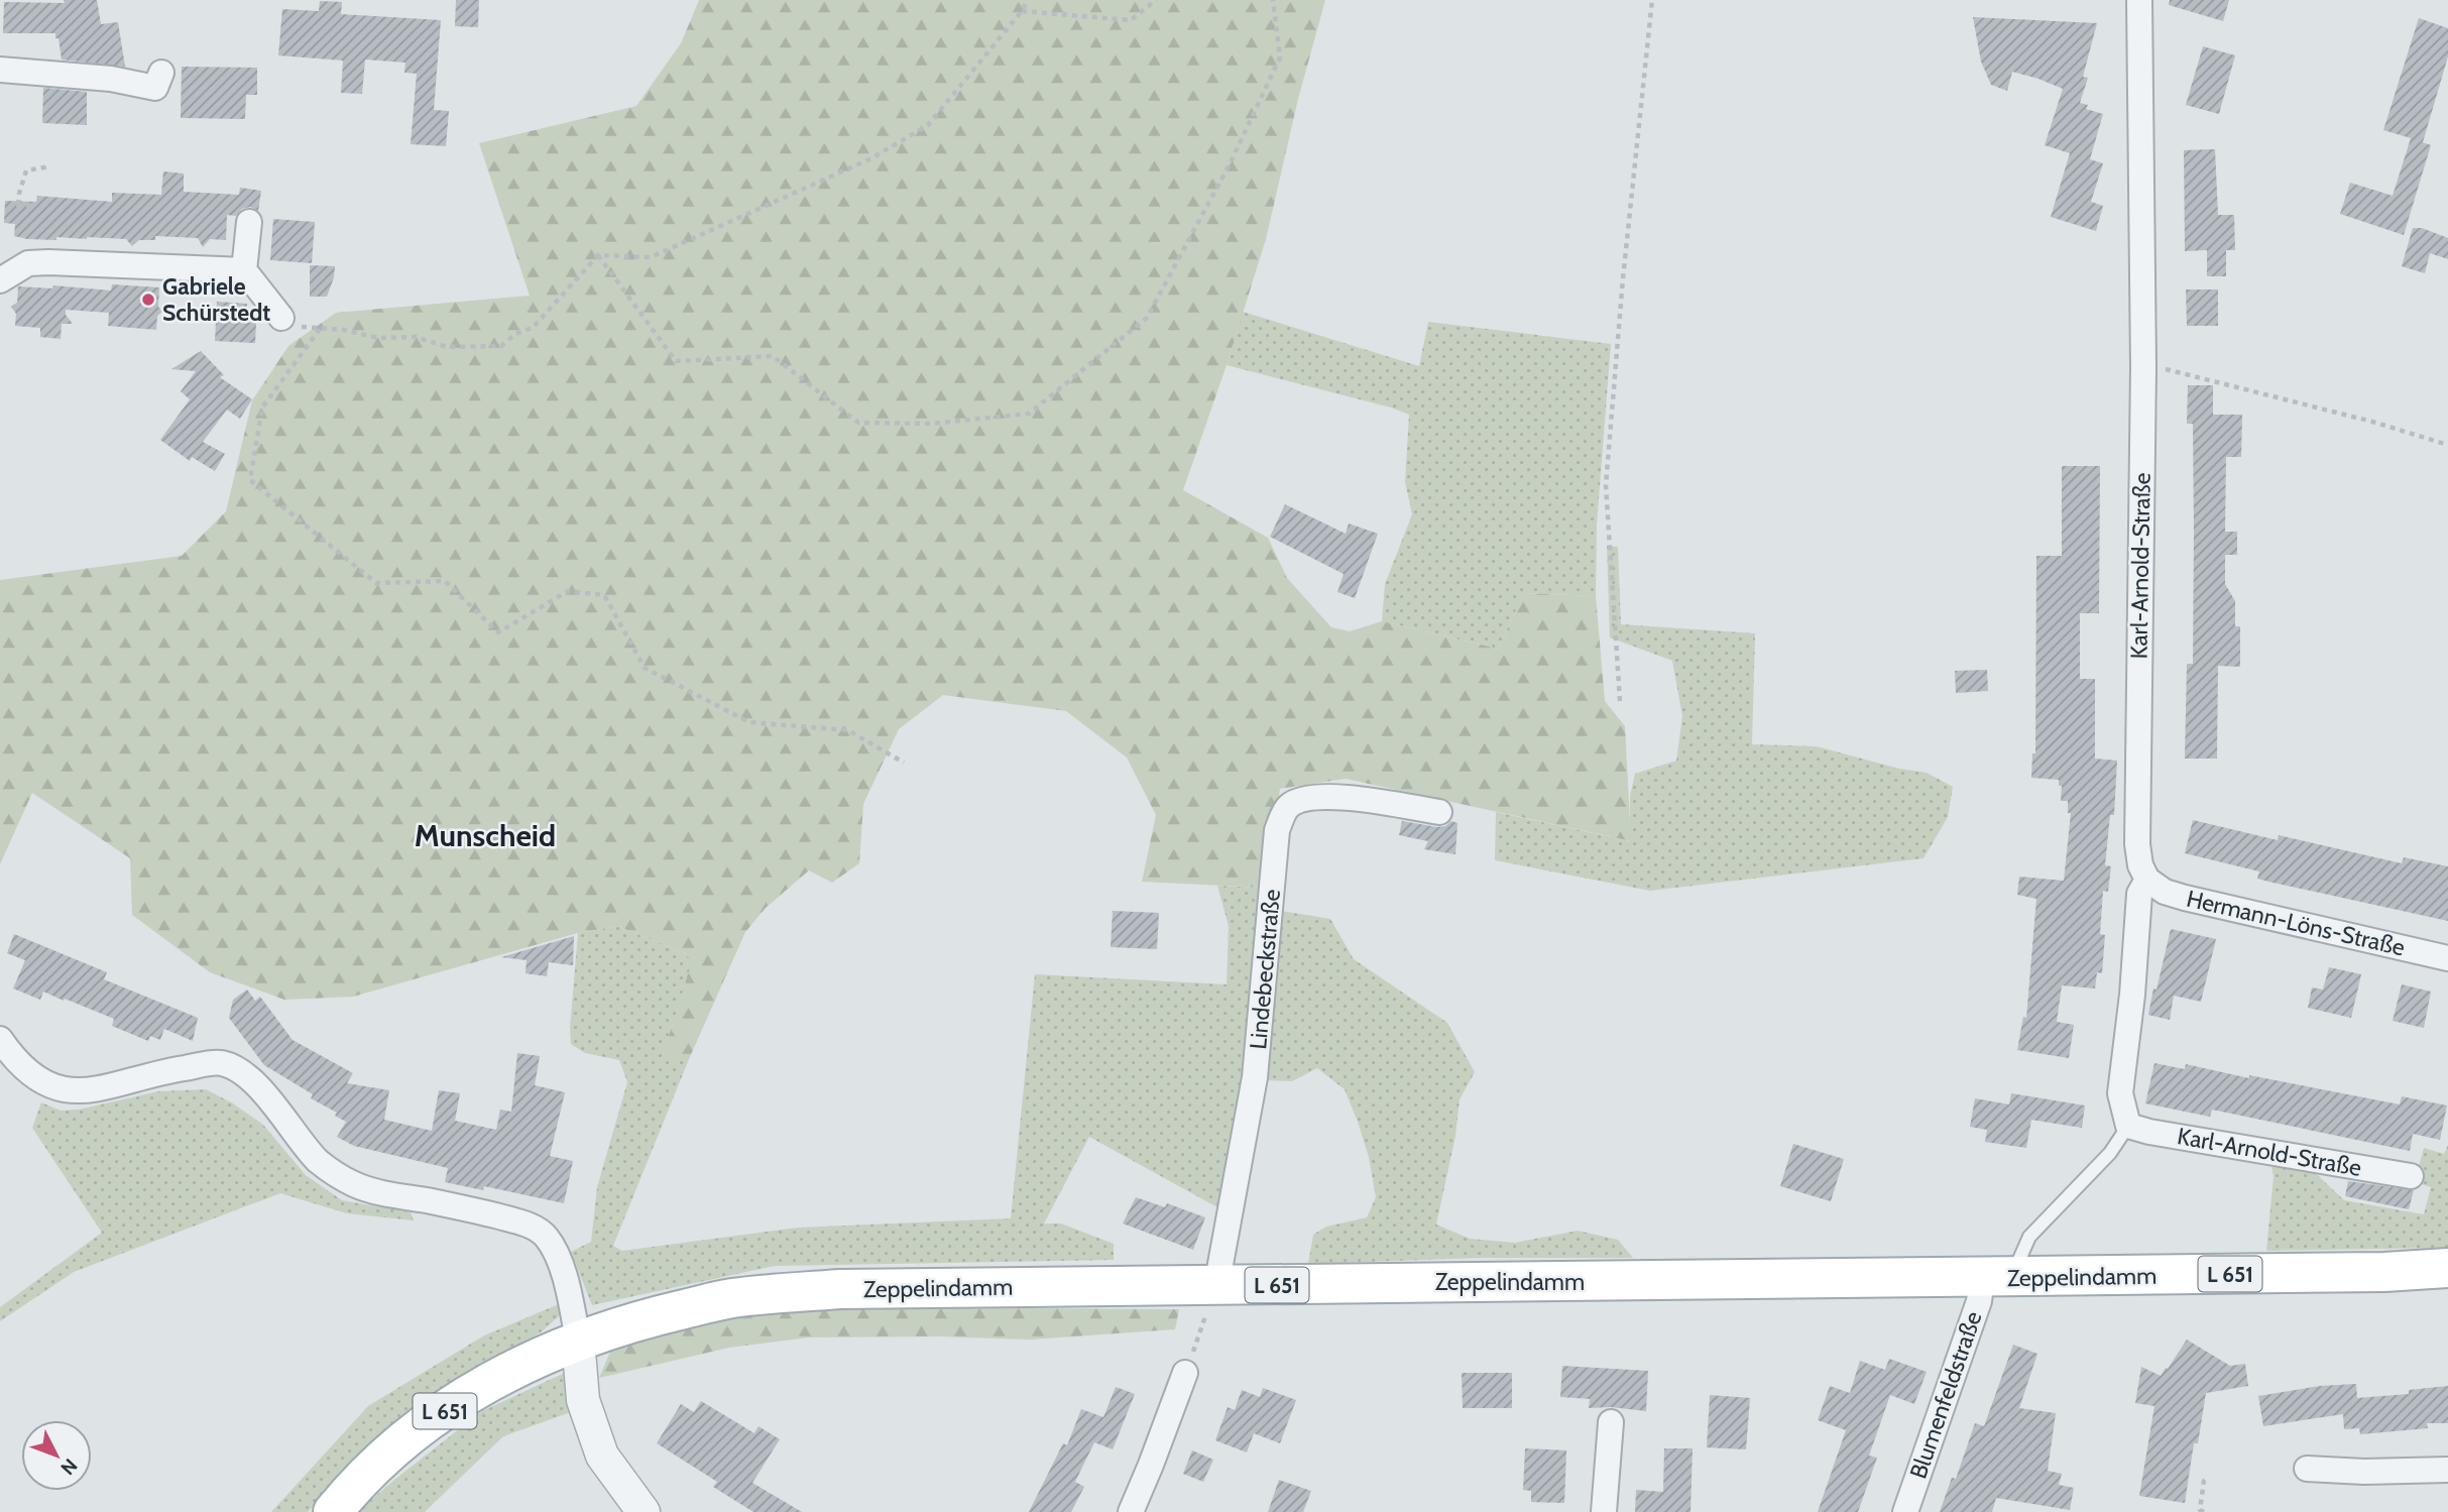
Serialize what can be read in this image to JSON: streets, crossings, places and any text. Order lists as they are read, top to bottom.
{
  "streets": {
    "main road": ["L 651", "Zeppelindamm"],
    "street": [
      "Karl-Arnold-Straße",
      "Hermann-Löns-Straße",
      "Lindebeckstraße",
      "Blumenfeldstraße"
    ]
  },
  "crossings": [
    ["Karl-Arnold-Straße", "Hermann-Löns-Straße"],
    ["Lindebeckstraße", "Zeppelindamm"],
    ["L 651", "Zeppelindamm"],
    ["Zeppelindamm", "Blumenfeldstraße"]
  ],
  "districts": ["Munscheid"],
  "places": ["Gabriele Schürstedt"],
  "north": "bottom right"
}
